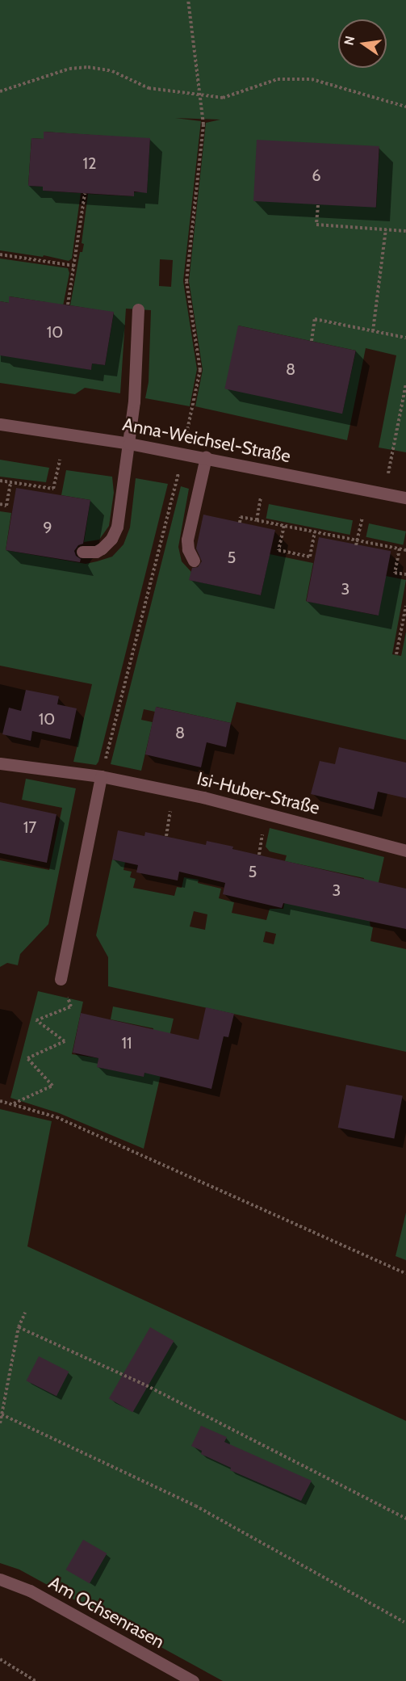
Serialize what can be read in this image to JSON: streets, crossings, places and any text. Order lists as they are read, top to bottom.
{
  "streets": {
    "street": ["Anna-Weichsel-Straße", "Isi-Huber-Straße", "Am Ochsenrasen"]
  },
  "house_numbers": [
    "12",
    "6",
    "10",
    "8",
    "9",
    "5",
    "3",
    "10",
    "8",
    "17",
    "5",
    "3",
    "11"
  ],
  "north": "left"
}
